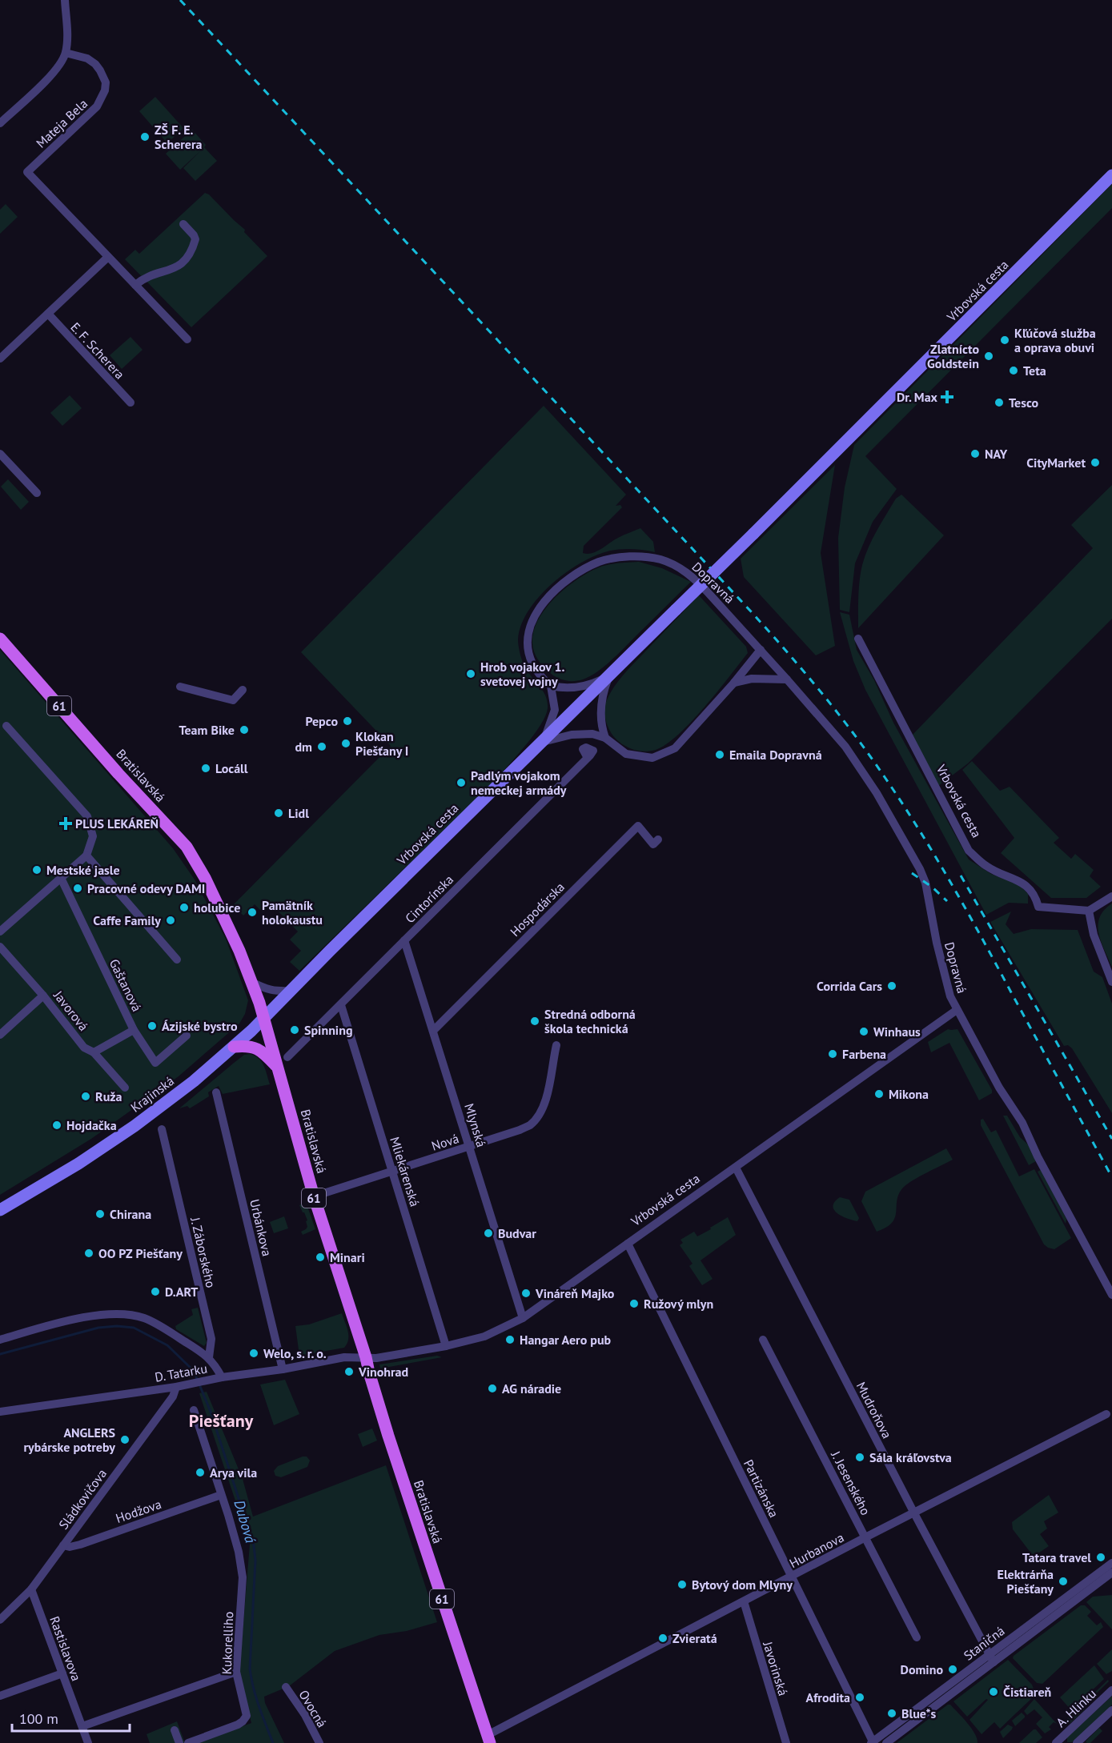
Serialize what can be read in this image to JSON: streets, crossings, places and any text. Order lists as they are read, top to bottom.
{
  "streets": {
    "main road": [
      "Vrbovská cesta",
      "61",
      "Bratislavská",
      "Krajinská"
    ],
    "street": [
      "Mateja Bela",
      "E. F. Scherera",
      "Dopravná",
      "Cintorínska",
      "Hospodárska",
      "Gaštanová",
      "Javorová",
      "Mlynská",
      "Nová",
      "Mliekárenská",
      "Urbánkova",
      "J. Záborského",
      "D. Tatarku",
      "Mudroňova",
      "J. Jesenského",
      "Partizánska",
      "Sládkovičova",
      "Hodžova",
      "Hurbanova",
      "Kukorelliho",
      "Staničná",
      "Rastislavova",
      "Javorinská",
      "A. Hlinku",
      "Ovocná"
    ]
  },
  "crossings": [
    ["Vrbovská cesta", "Dopravná"],
    ["Vrbovská cesta", "Bratislavská"],
    ["Vrbovská cesta", "Krajinská"],
    ["Vrbovská cesta", "Mlynská"],
    ["Vrbovská cesta", "Mliekárenská"],
    ["Vrbovská cesta", "D. Tatarku"],
    ["Vrbovská cesta", "Mudroňova"],
    ["Vrbovská cesta", "Partizánska"],
    ["Bratislavská", "Krajinská"],
    ["Bratislavská", "Nová"],
    ["Bratislavská", "D. Tatarku"],
    ["Bratislavská", "Hurbanova"],
    ["Cintorínska", "Mlynská"],
    ["Cintorínska", "Mliekárenská"],
    ["Hospodárska", "Mlynská"],
    ["Mlynská", "Nová"],
    ["Nová", "Mliekárenská"],
    ["Urbánkova", "D. Tatarku"],
    ["D. Tatarku", "Sládkovičova"],
    ["Mudroňova", "Hurbanova"],
    ["Mudroňova", "Staničná"],
    ["J. Jesenského", "Hurbanova"],
    ["Partizánska", "Hurbanova"],
    ["Partizánska", "Staničná"],
    ["Sládkovičova", "Hodžova"],
    ["Sládkovičova", "Rastislavova"],
    ["Hodžova", "Kukorelliho"],
    ["Hurbanova", "Javorinská"]
  ],
  "districts": ["Piešťany"],
  "water": ["Dubová"],
  "places": {
    "other": [
      "ZŠ F. E. Scherera",
      "Kľúčová služba a oprava obuvi",
      "Zlatnícto Goldstein",
      "Teta",
      "Tesco",
      "NAY",
      "CityMarket",
      "Hrob vojakov 1. svetovej vojny",
      "Pepco",
      "Team Bike",
      "Klokan Piešťany I",
      "dm",
      "Emaila Dopravná",
      "Locáll",
      "Padlým vojakom nemeckej armády",
      "Lidl",
      "Mestské jasle",
      "Pracovné odevy DAMI",
      "holubice",
      "Pamätník holokaustu",
      "Caffe Family",
      "Corrida Cars",
      "Stredná odborná škola technická",
      "Ázijské bystro",
      "Spinning",
      "Winhaus",
      "Farbena",
      "Mikona",
      "Ruža",
      "Hojdačka",
      "Chirana",
      "Budvar",
      "OO PZ Piešťany",
      "Minari",
      "D.ART",
      "Vináreň Majko",
      "Ružový mlyn",
      "Hangar Aero pub",
      "Welo, s. r. o.",
      "Vinohrad",
      "AG náradie",
      "ANGLERS rybárske potreby",
      "Sála kráľovstva",
      "Arya vila",
      "Tatara travel",
      "Elektrárňa Piešťany",
      "Bytový dom Mlyny",
      "Zvieratá",
      "Domino",
      "Čistiareň",
      "Afrodita",
      "Blue*s"
    ],
    "health": ["Dr. Max", "PLUS LEKÁREŇ"]
  },
  "scale_bar": "100 m"
}
